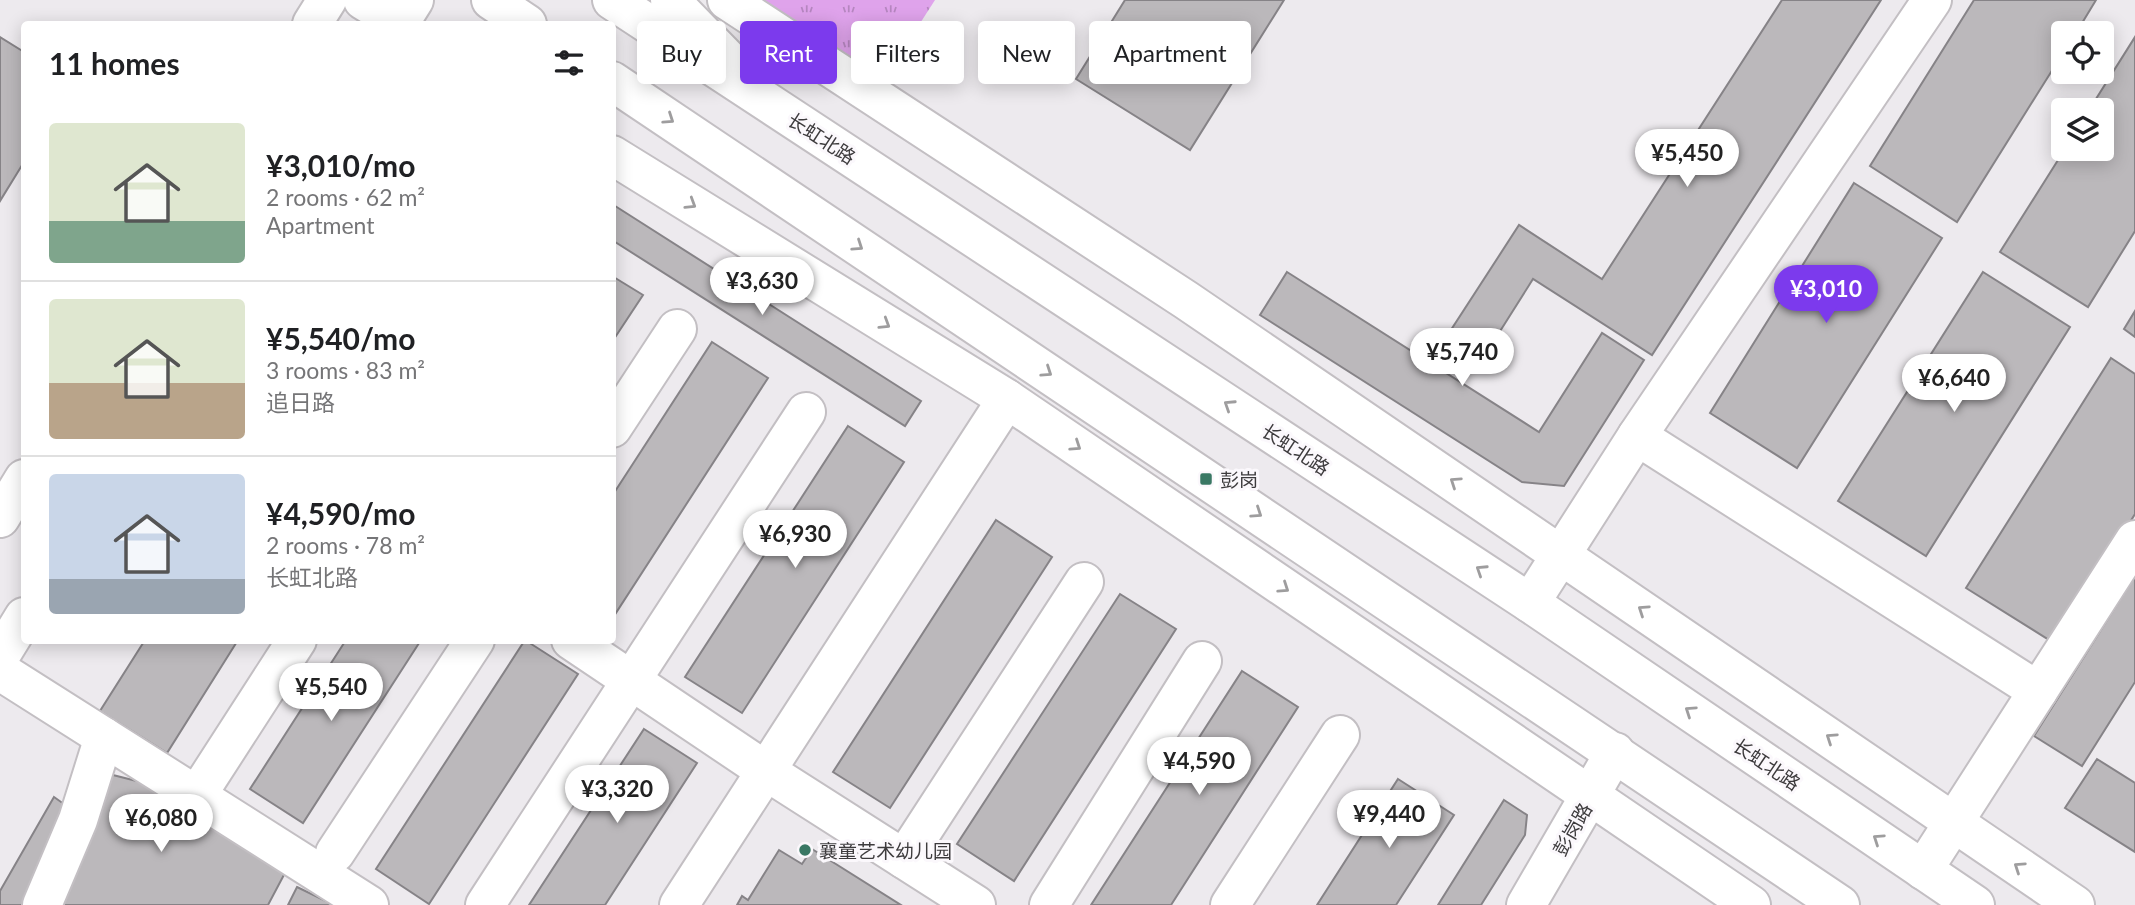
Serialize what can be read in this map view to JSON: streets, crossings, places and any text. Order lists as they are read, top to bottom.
{
  "streets": {
    "main road": ["长虹北路", "彭岗路"]
  },
  "places": {
    "transit": ["彭岗"],
    "other": ["襄童艺术幼儿园"]
  },
  "page": {
    "chip": [
      "Buy",
      "Rent",
      "Filters",
      "New",
      "Apartment"
    ],
    "heading": "11 homes",
    "list": [
      {
        "name": "¥3,010/mo",
        "note": "2 rooms · 62 m² · Apartment"
      },
      {
        "name": "¥5,540/mo",
        "note": "3 rooms · 83 m² · 追日路"
      },
      {
        "name": "¥4,590/mo",
        "note": "2 rooms · 78 m² · 长虹北路"
      }
    ],
    "price": [
      "¥5,450",
      "¥3,630",
      "¥3,010",
      "¥5,740",
      "¥6,640",
      "¥6,930",
      "¥5,540",
      "¥4,590",
      "¥3,320",
      "¥9,440",
      "¥6,080"
    ]
  }
}
